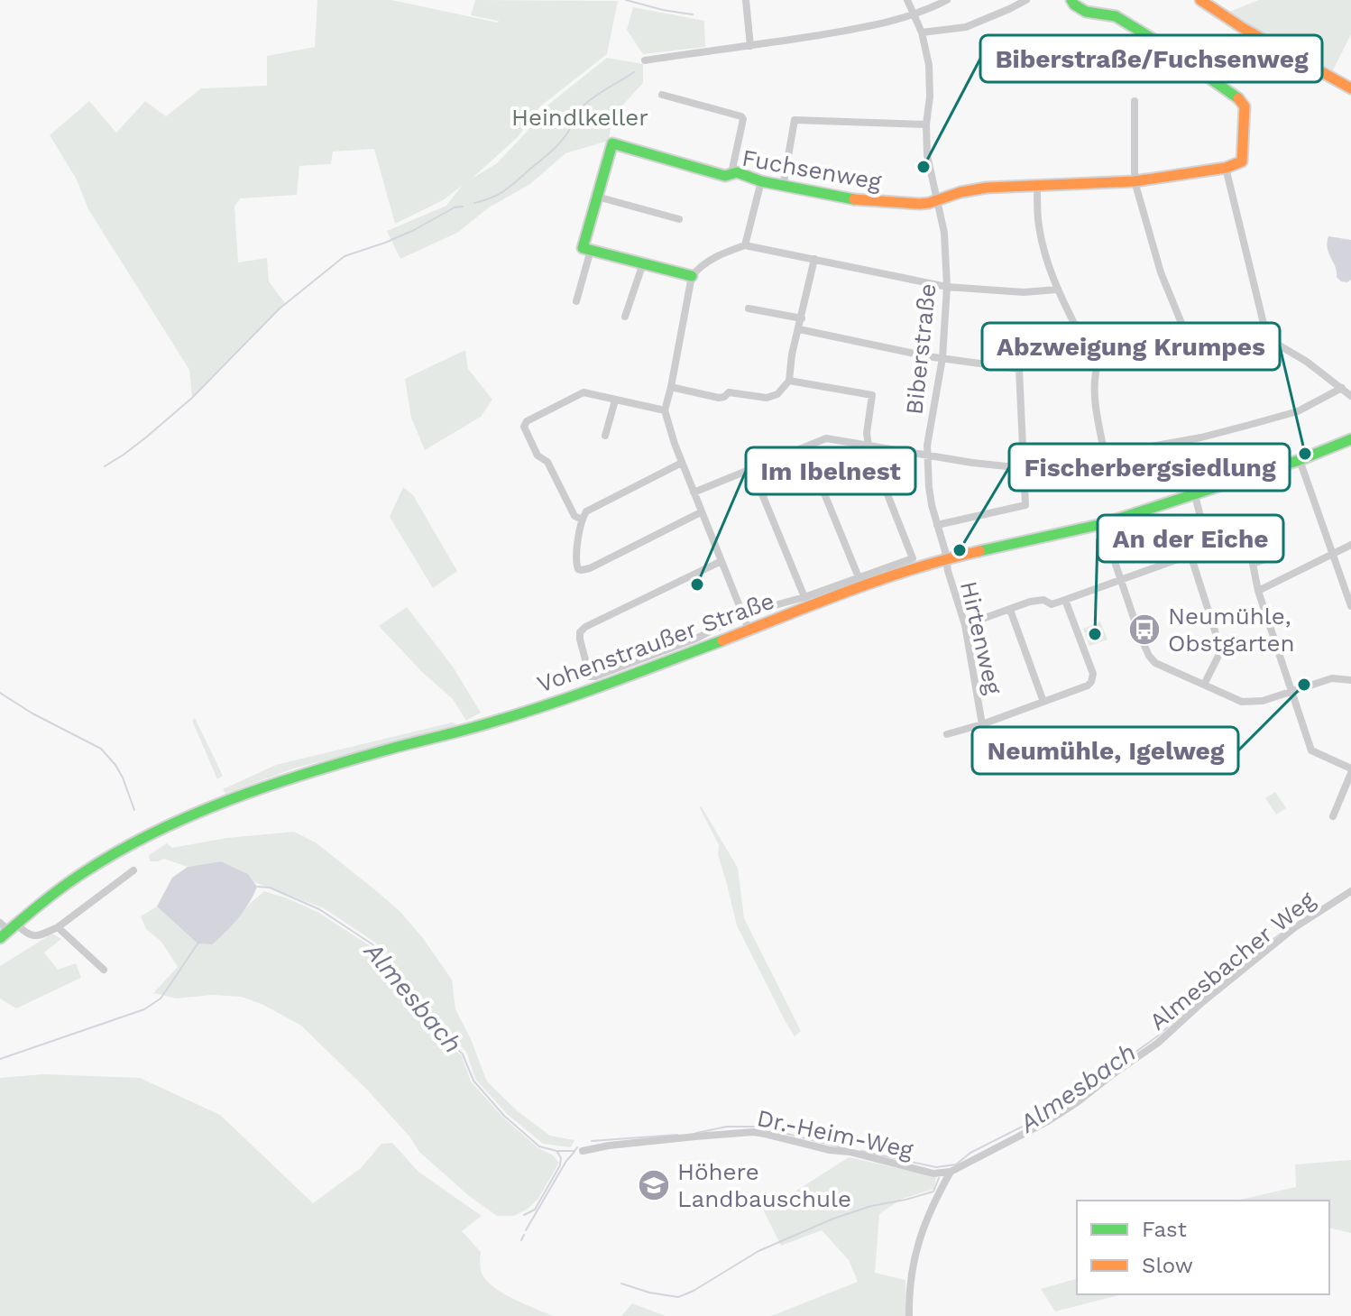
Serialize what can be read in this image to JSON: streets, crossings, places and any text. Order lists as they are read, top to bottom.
{
  "streets": {
    "main road": ["Fuchsenweg", "Vohenstraußer Straße"],
    "street": [
      "Biberstraße",
      "Hirtenweg",
      "Almesbacher Weg",
      "Dr.-Heim-Weg"
    ]
  },
  "crossings": [
    ["Fuchsenweg", "Biberstraße"],
    ["Biberstraße", "Hirtenweg"],
    ["Biberstraße", "Vohenstraußer Straße"],
    ["Hirtenweg", "Vohenstraußer Straße"],
    ["Almesbacher Weg", "Dr.-Heim-Weg"]
  ],
  "water": ["Almesbach"],
  "parks": ["Heindlkeller"],
  "places": {
    "other": [
      "Biberstraße/Fuchsenweg",
      "Abzweigung Krumpes",
      "Fischerbergsiedlung",
      "Im Ibelnest",
      "An der Eiche",
      "Neumühle, Igelweg"
    ],
    "bus stop": ["Neumühle, Obstgarten"],
    "school or university": ["Höhere Landbauschule"]
  },
  "legend": ["Fast", "Slow"]
}
